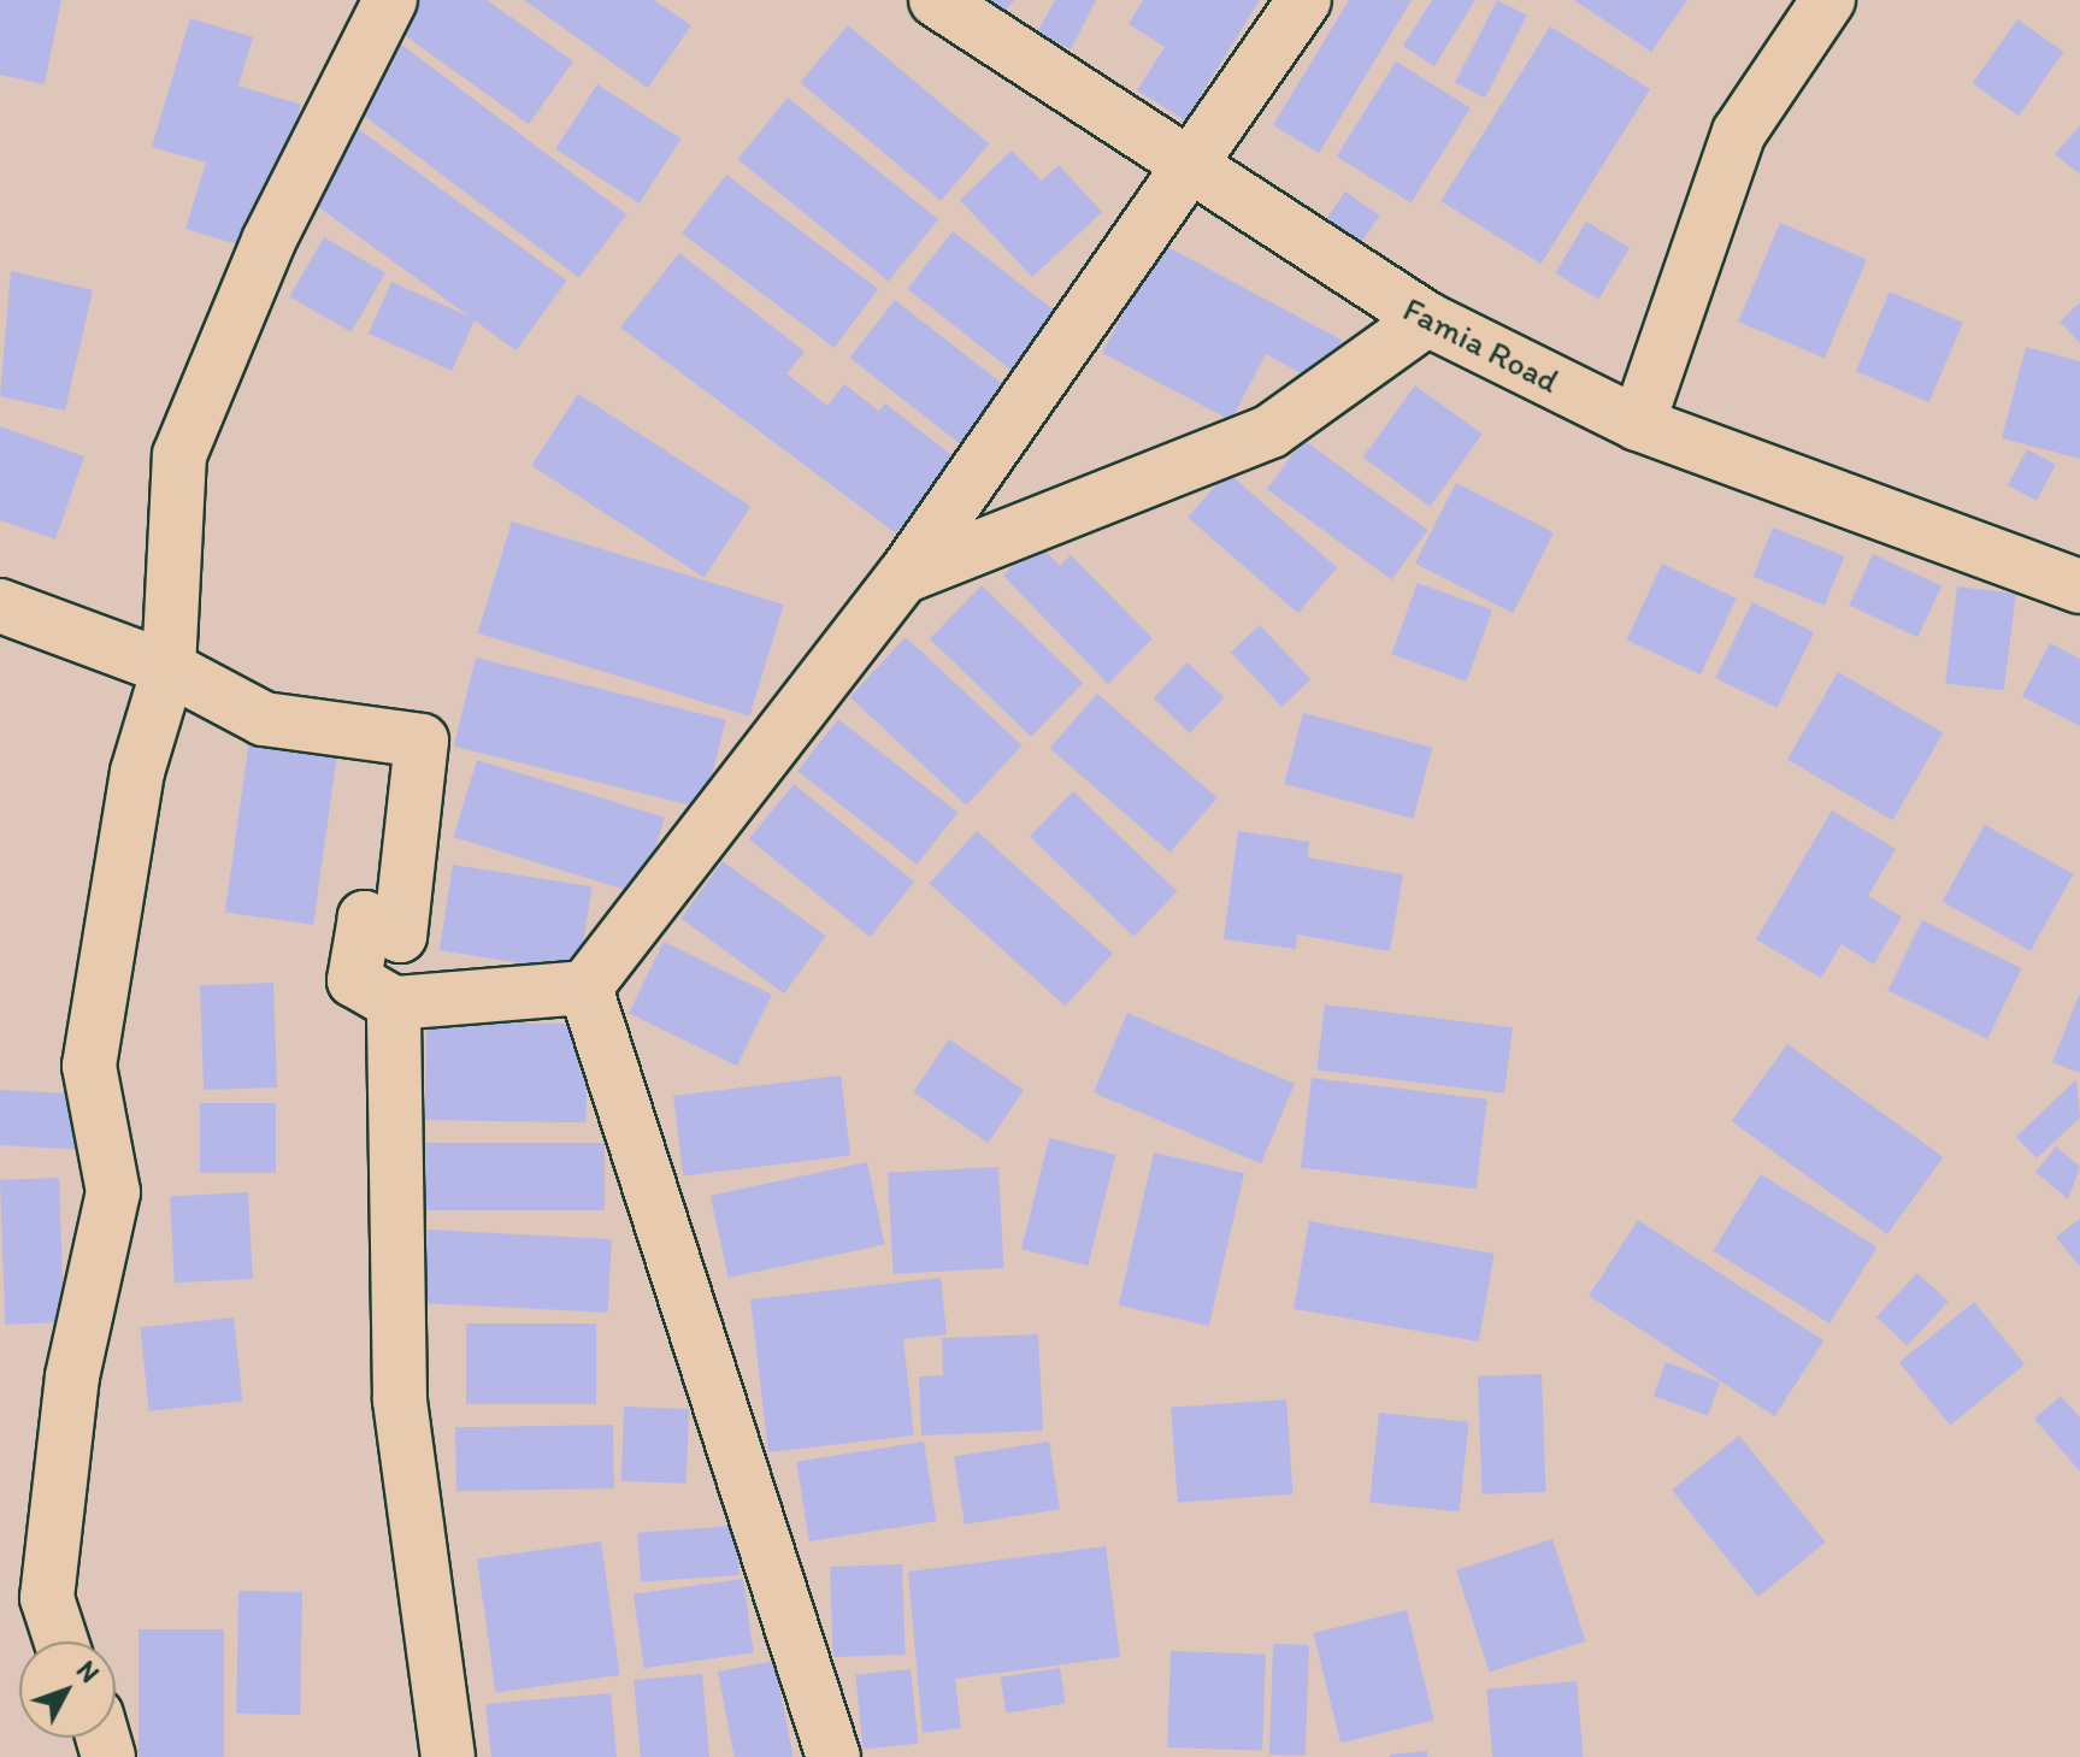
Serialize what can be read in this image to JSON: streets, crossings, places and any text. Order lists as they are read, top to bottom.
{
  "streets": {
    "street": ["Famia Road"]
  },
  "north": "top right"
}
